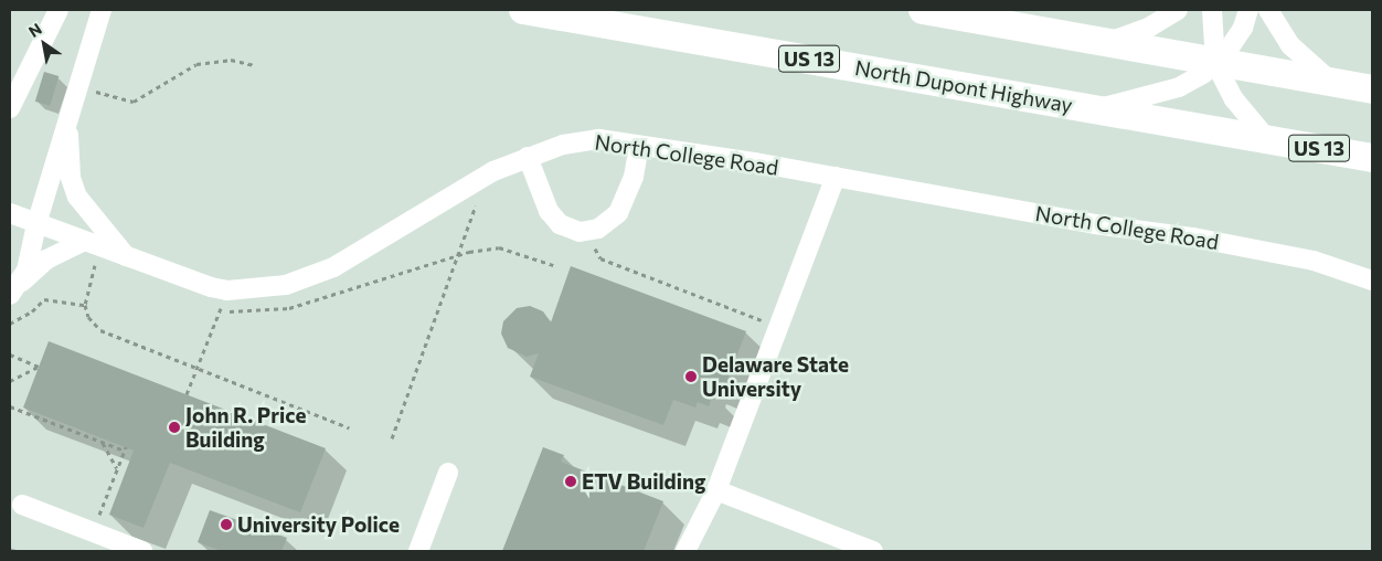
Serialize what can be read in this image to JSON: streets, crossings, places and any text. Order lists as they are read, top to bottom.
{
  "streets": {
    "highway": ["US 13", "North Dupont Highway"],
    "street": ["North College Road"]
  },
  "places": [
    "Delaware State University",
    "John R. Price Building",
    "ETV Building",
    "University Police"
  ],
  "north": "top left"
}
